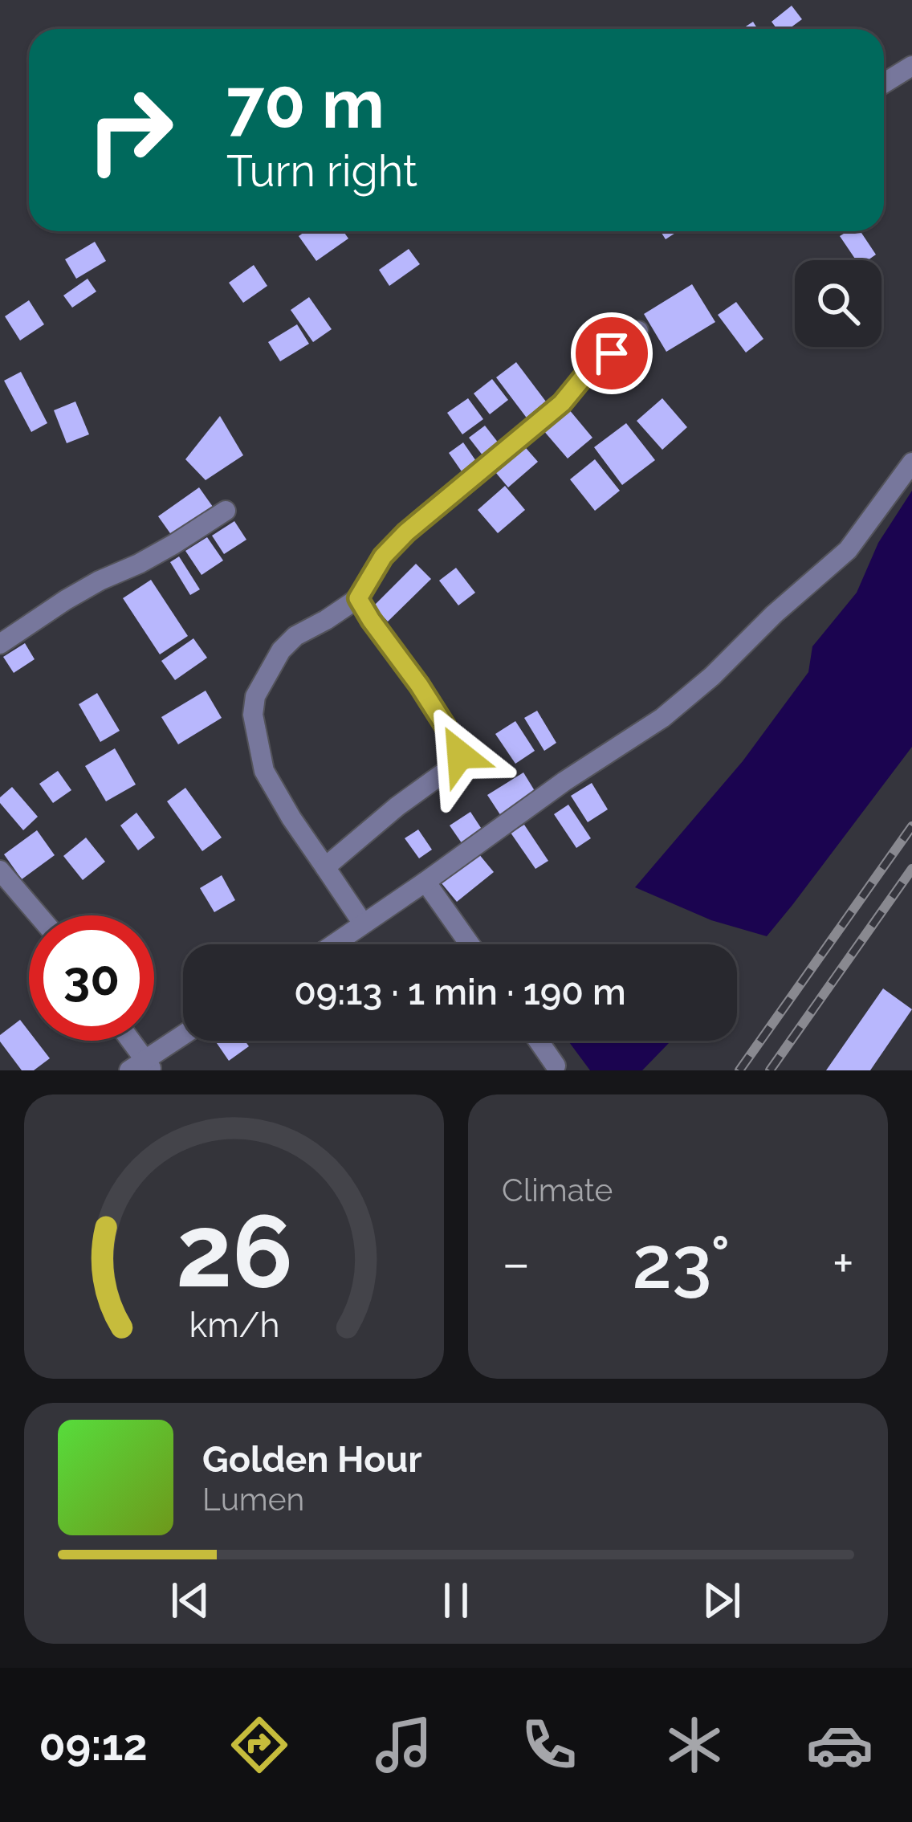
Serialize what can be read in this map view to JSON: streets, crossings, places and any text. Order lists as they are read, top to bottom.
{
  "page": {
    "turn": ["70 m", "Turn right"],
    "limit": "30",
    "trip": "09:13 · 1 min · 190 m",
    "tile": "Climate",
    "heat": ["−", "23°", "+"],
    "song": ["Golden Hour", "Lumen"],
    "tabs": "09:12",
    "gauge": ["26", "km/h"]
  }
}
